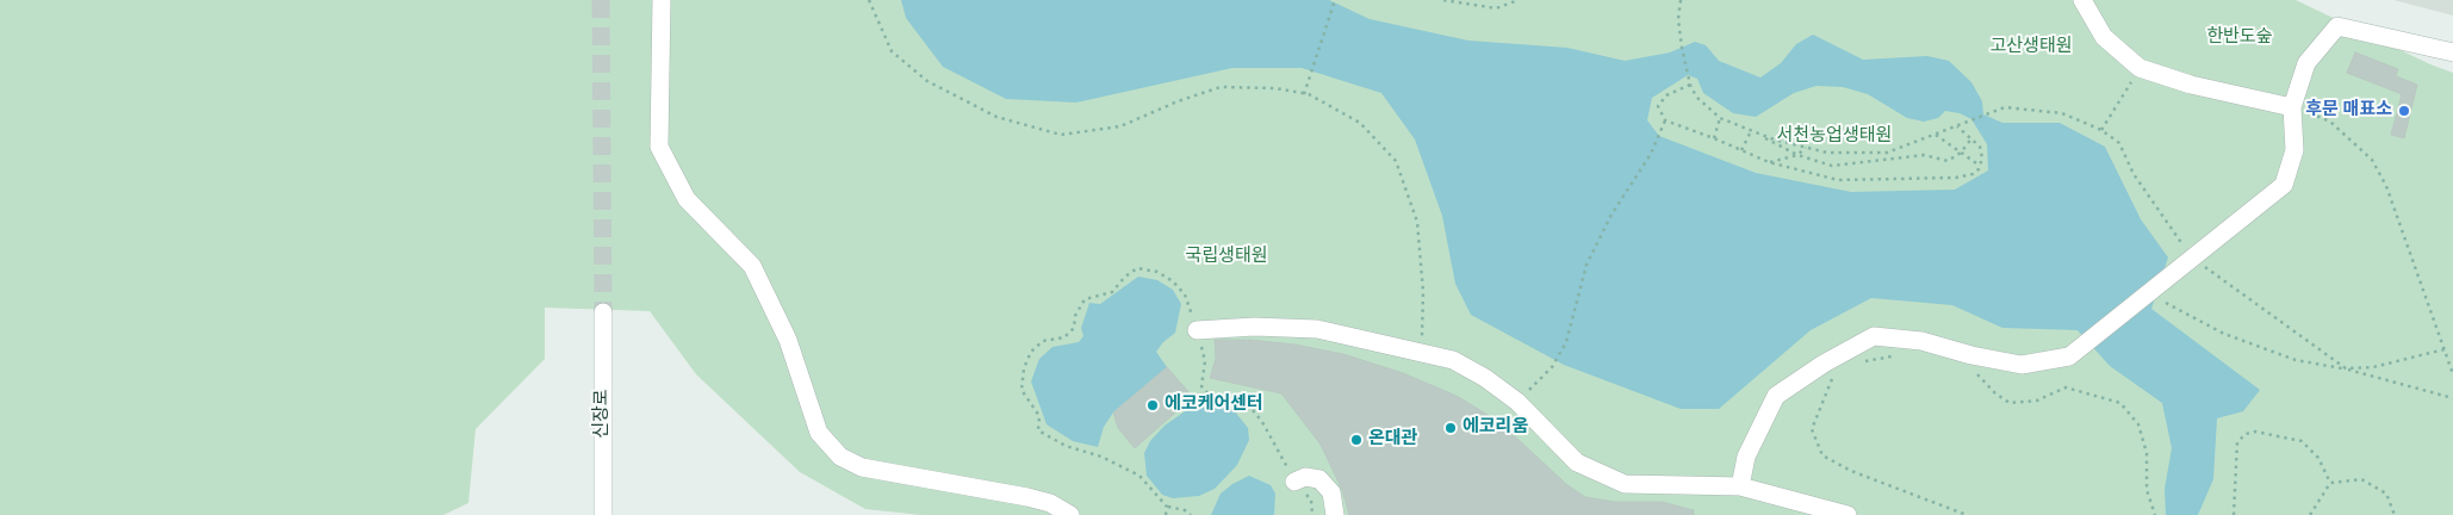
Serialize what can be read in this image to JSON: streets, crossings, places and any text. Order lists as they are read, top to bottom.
{
  "streets": {
    "street": ["신장로"]
  },
  "parks": [
    "한반도숲",
    "고산생태원",
    "서천농업생태원",
    "국립생태원"
  ],
  "places": [
    "후문 매표소",
    "에코케어센터",
    "에코리움",
    "온대관"
  ]
}
